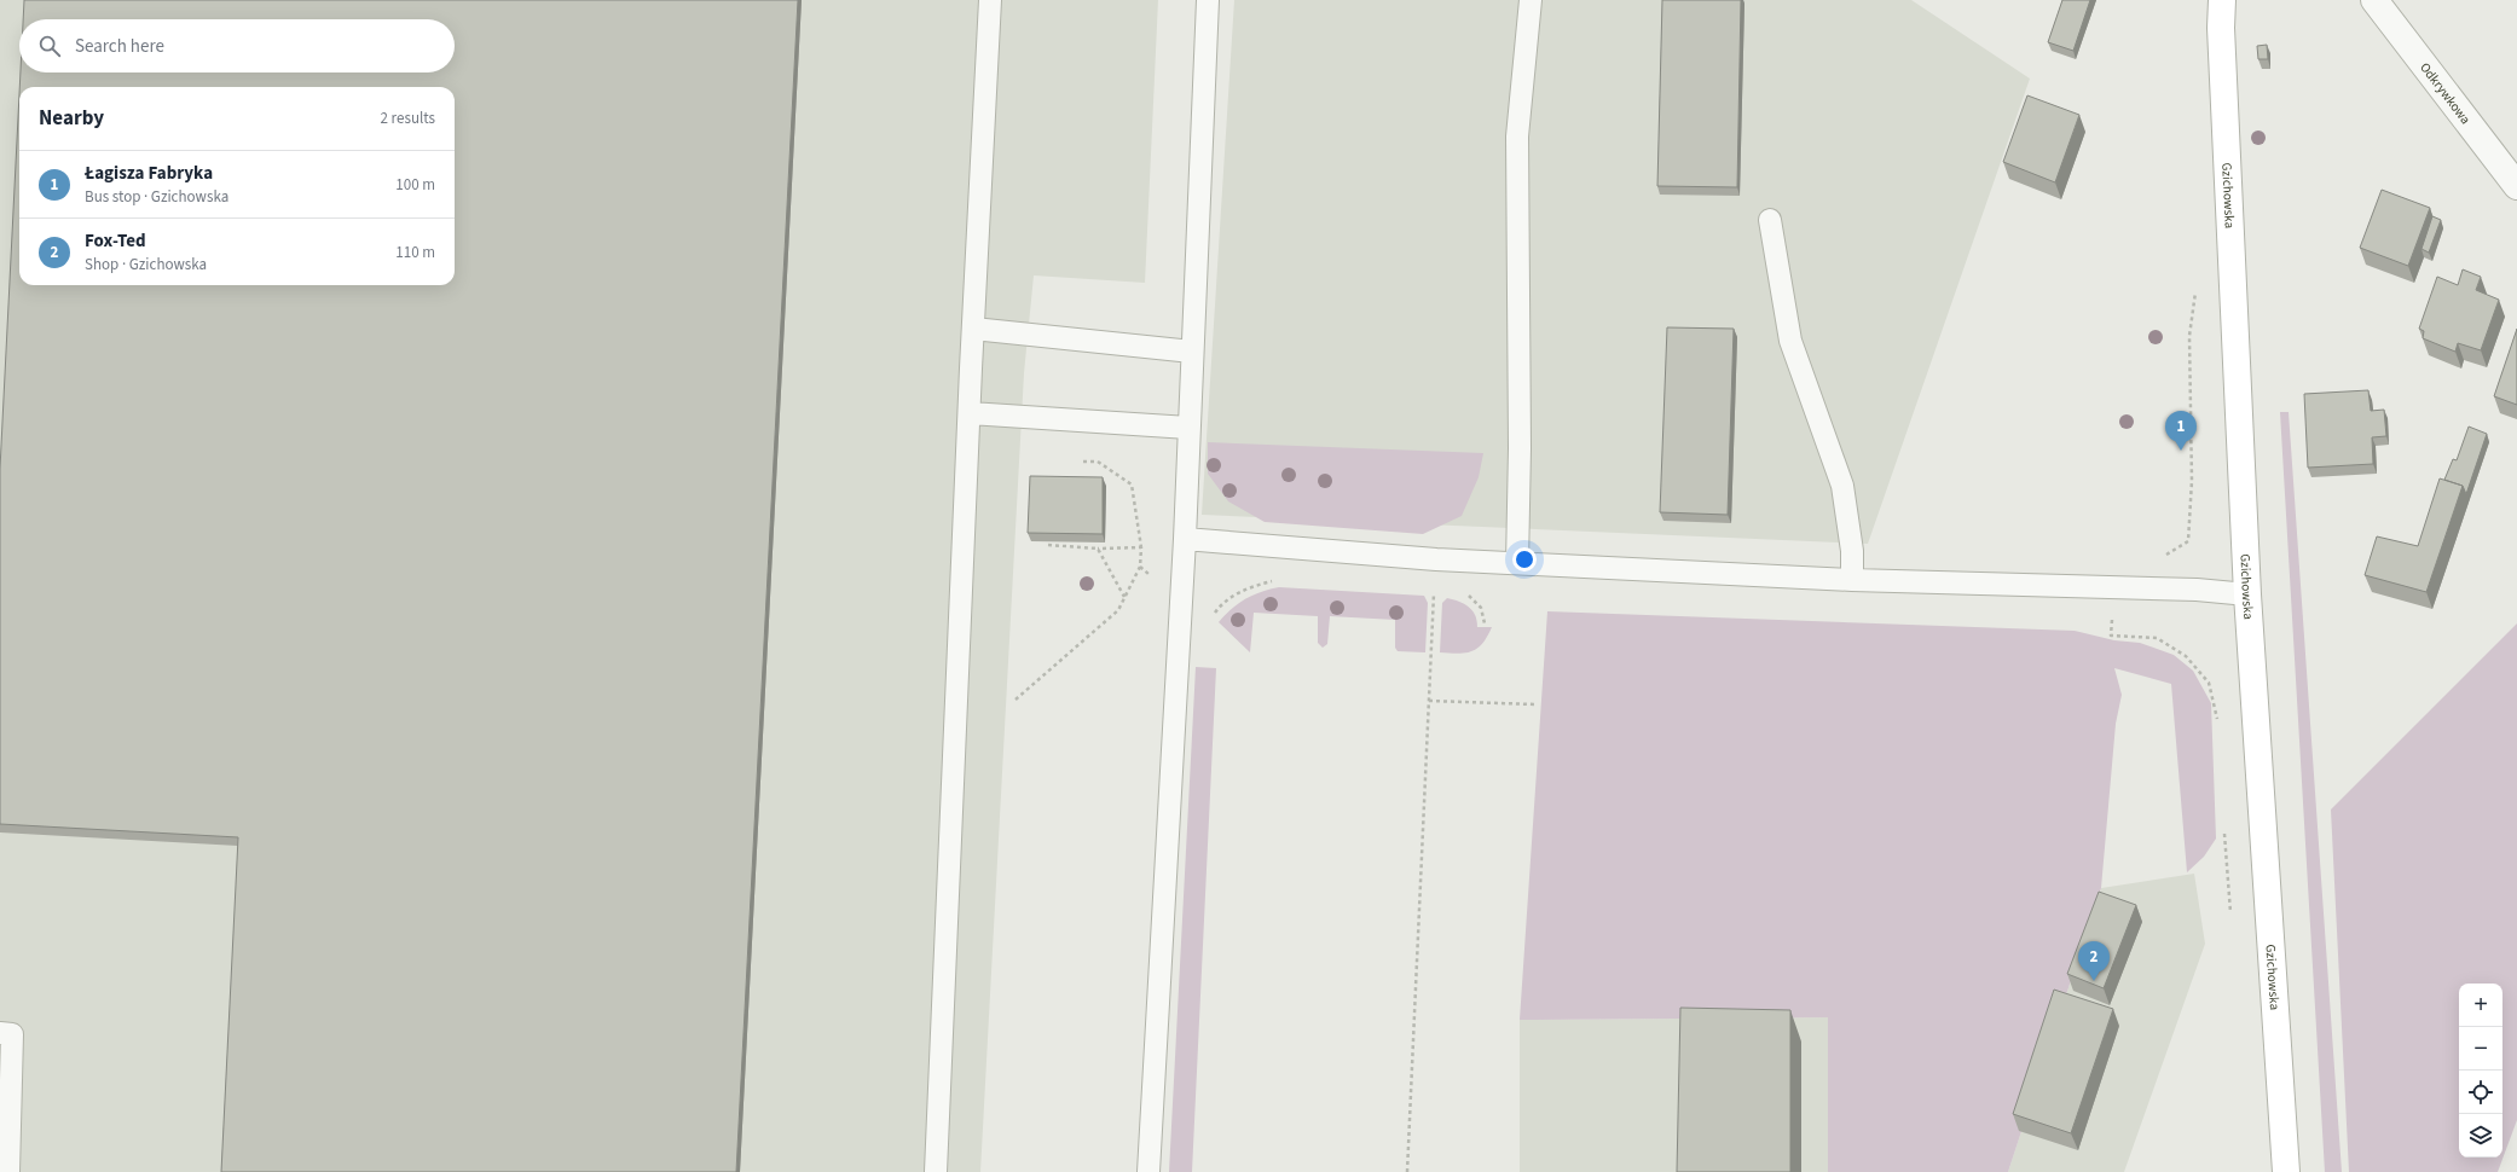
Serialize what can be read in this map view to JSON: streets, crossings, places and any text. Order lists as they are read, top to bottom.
{
  "streets": {
    "street": ["Odkrywkowa", "Gzichowska"]
  },
  "page": {
    "search": "Search here",
    "heading": ["Nearby", "2 results"],
    "list": [
      {
        "mark": "1",
        "name": "Łagisza Fabryka",
        "note": "Bus stop · Gzichowska",
        "value": "100 m"
      },
      {
        "mark": "2",
        "name": "Fox-Ted",
        "note": "Shop · Gzichowska",
        "value": "110 m"
      }
    ],
    "pins": ["1", "2"],
    "map_buttons": ["+", "−"]
  }
}
